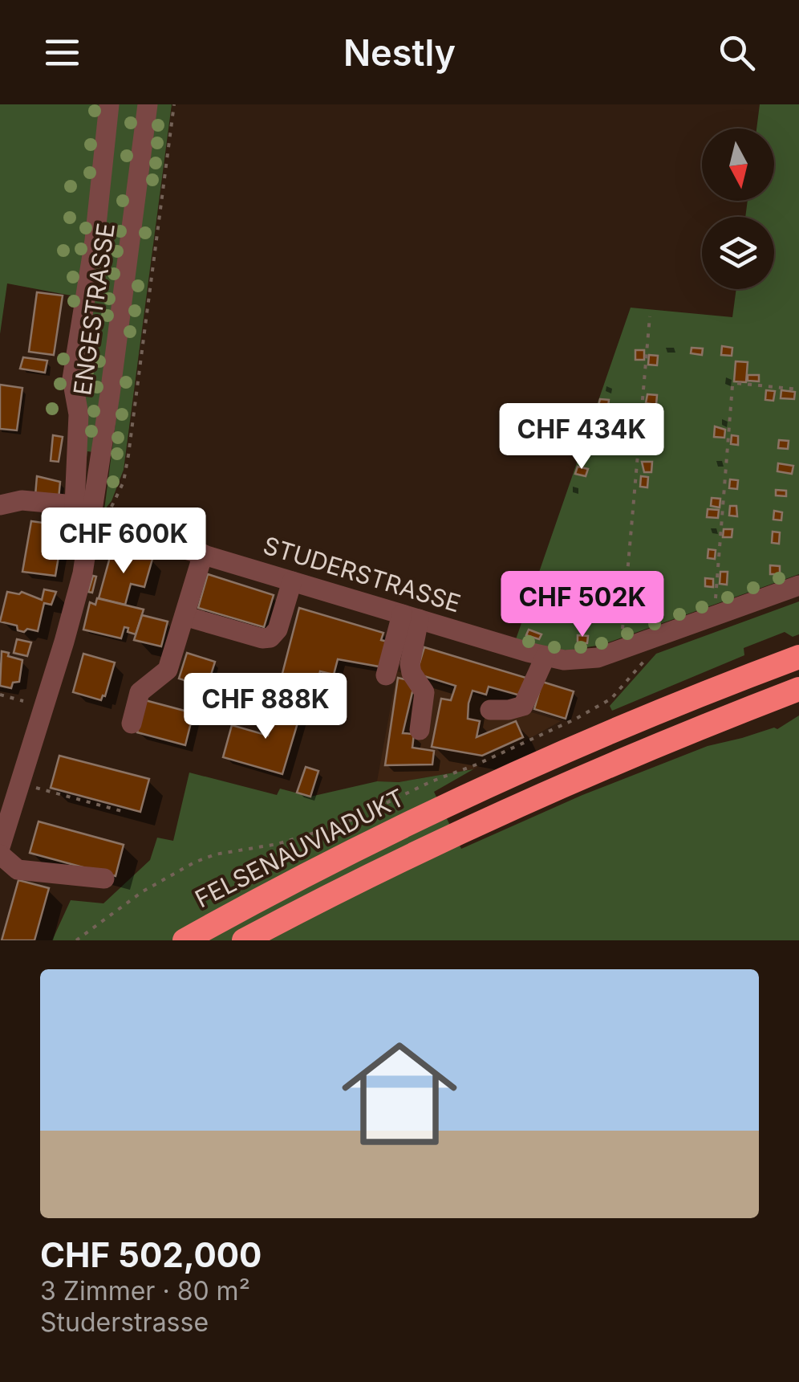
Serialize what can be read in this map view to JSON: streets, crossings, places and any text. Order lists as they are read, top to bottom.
{
  "streets": {
    "highway": ["FELSENAUVIADUKT"],
    "street": ["ENGESTRASSE", "STUDERSTRASSE"]
  },
  "crossings": [
    ["ENGESTRASSE", "STUDERSTRASSE"]
  ],
  "north": "bottom",
  "page": {
    "header": "Nestly",
    "price": [
      "CHF 434K",
      "CHF 600K",
      "CHF 502K",
      "CHF 888K"
    ],
    "list": [
      {
        "name": "CHF 502,000",
        "note": "3 Zimmer · 80 m² · Studerstrasse"
      }
    ]
  }
}
